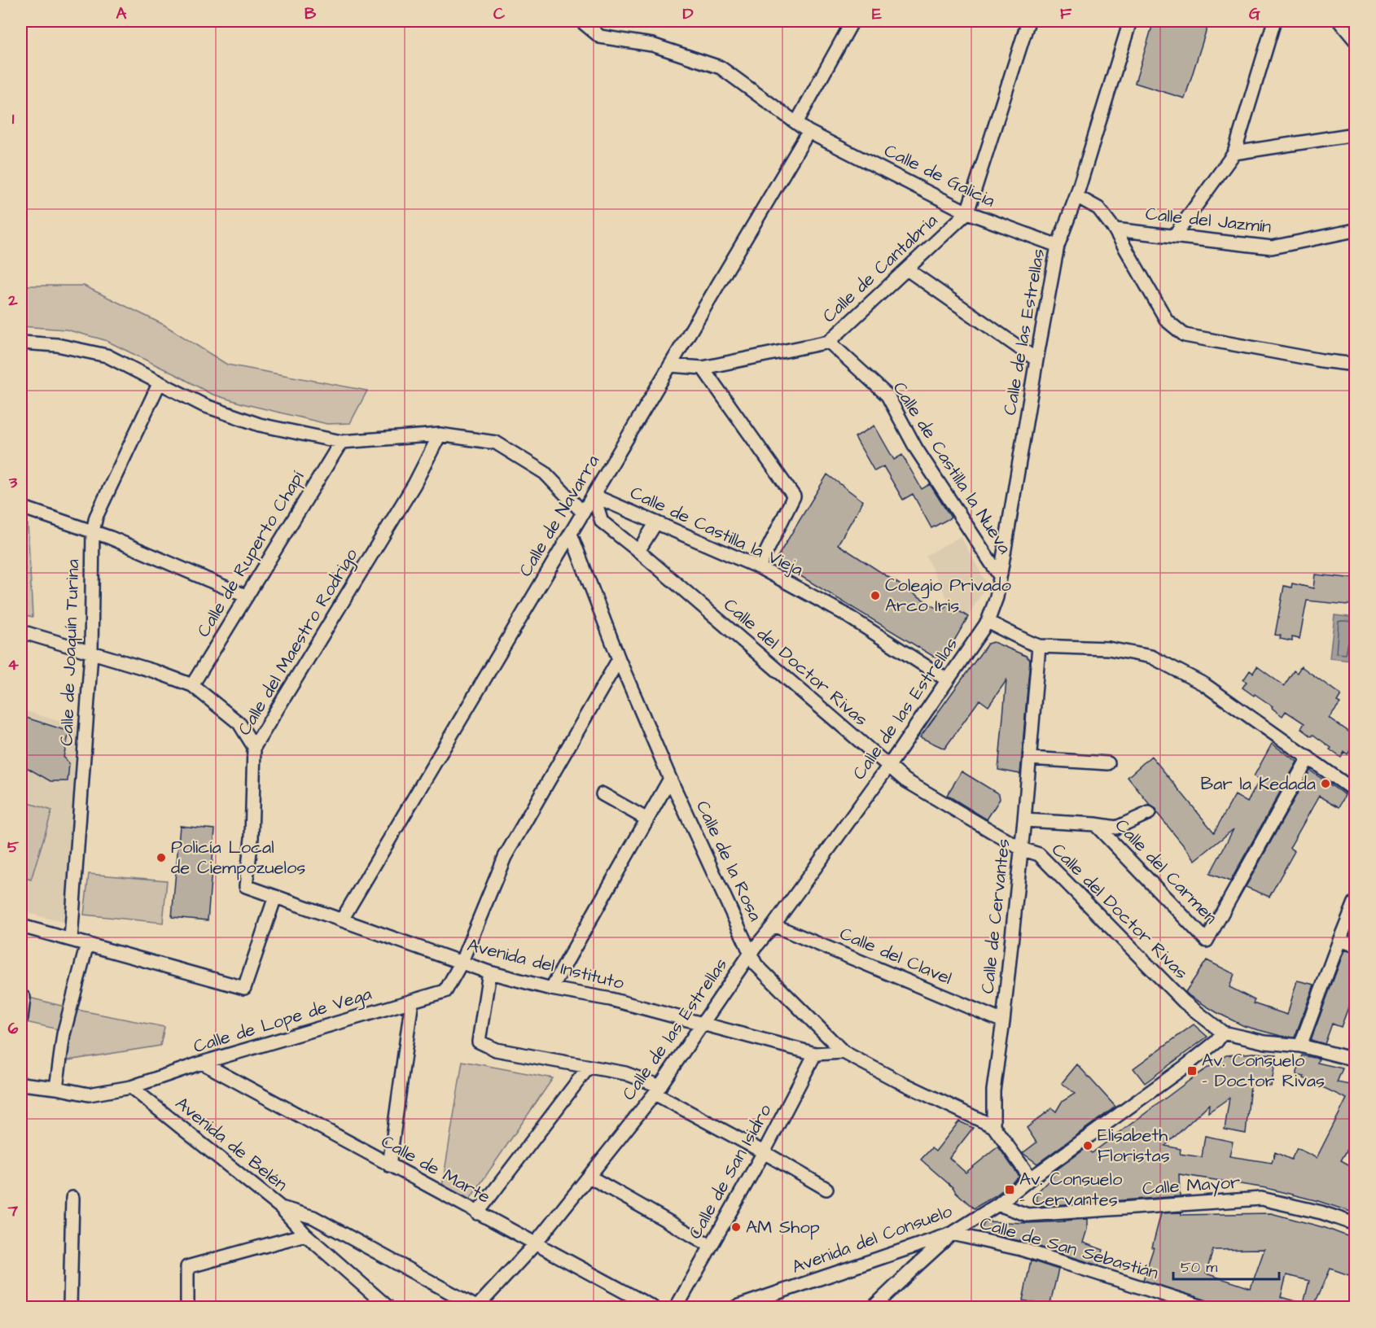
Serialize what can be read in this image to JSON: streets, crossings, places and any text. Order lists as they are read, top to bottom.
{
  "streets": {
    "street": [
      "Calle de Galicia",
      "Calle del Jazmín",
      "Calle de Cantabria",
      "Calle de las Estrellas",
      "Calle de Castilla la Nueva",
      "Calle de Navarra",
      "Calle de Castilla la Vieja",
      "Calle de Ruperto Chapí",
      "Calle del Maestro Rodrigo",
      "Calle de Joaquín Turina",
      "Calle del Doctor Rivas",
      "Calle de la Rosa",
      "Calle del Carmen",
      "Calle de Cervantes",
      "Calle del Clavel",
      "Avenida del Instituto",
      "Calle de Lope de Vega",
      "Avenida de Belén",
      "Calle de Marte",
      "Calle de San Isidro",
      "Calle Mayor",
      "Avenida del Consuelo",
      "Calle de San Sebastián"
    ]
  },
  "crossings": [
    ["Calle de Galicia", "Calle de Cantabria"],
    ["Calle de Galicia", "Calle de las Estrellas"],
    ["Calle de Galicia", "Calle de Navarra"],
    ["Calle de Cantabria", "Calle de Castilla la Nueva"],
    ["Calle de Cantabria", "Calle de Navarra"],
    ["Calle de las Estrellas", "Calle de Castilla la Nueva"],
    ["Calle de las Estrellas", "Calle de Castilla la Vieja"],
    ["Calle de las Estrellas", "Calle del Doctor Rivas"],
    ["Calle de las Estrellas", "Calle de la Rosa"],
    ["Calle de las Estrellas", "Calle del Clavel"],
    ["Calle de las Estrellas", "Avenida del Instituto"],
    ["Calle de las Estrellas", "Calle de Marte"],
    ["Calle de Navarra", "Calle de Castilla la Vieja"],
    ["Calle de Navarra", "Calle del Doctor Rivas"],
    ["Calle de Navarra", "Calle de la Rosa"],
    ["Calle de Navarra", "Avenida del Instituto"],
    ["Calle de Castilla la Vieja", "Calle del Doctor Rivas"],
    ["Calle del Maestro Rodrigo", "Avenida del Instituto"],
    ["Calle del Doctor Rivas", "Calle de Cervantes"],
    ["Calle del Doctor Rivas", "Avenida del Consuelo"],
    ["Calle de la Rosa", "Avenida del Instituto"],
    ["Calle del Carmen", "Calle de Cervantes"],
    ["Calle de Cervantes", "Calle del Clavel"],
    ["Avenida del Instituto", "Calle de Lope de Vega"],
    ["Avenida del Instituto", "Calle de San Isidro"],
    ["Calle de Lope de Vega", "Avenida de Belén"],
    ["Calle de Lope de Vega", "Calle de Marte"],
    ["Calle Mayor", "Avenida del Consuelo"],
    ["Avenida del Consuelo", "Calle de San Sebastián"]
  ],
  "places": {
    "other": [
      "Colegio Privado Arco Iris",
      "Bar la Kedada",
      "Policía Local de Ciempozuelos",
      "Elisabeth Floristas",
      "AM Shop"
    ],
    "transit": ["Av. Consuelo - Doctor Rivas", "Av. Consuelo - Cervantes"]
  },
  "scale_bar": "50 m",
  "grid": {
    "columns": [
      "A",
      "B",
      "C",
      "D",
      "E",
      "F",
      "G"
    ],
    "rows": [
      "1",
      "2",
      "3",
      "4",
      "5",
      "6",
      "7"
    ]
  }
}
